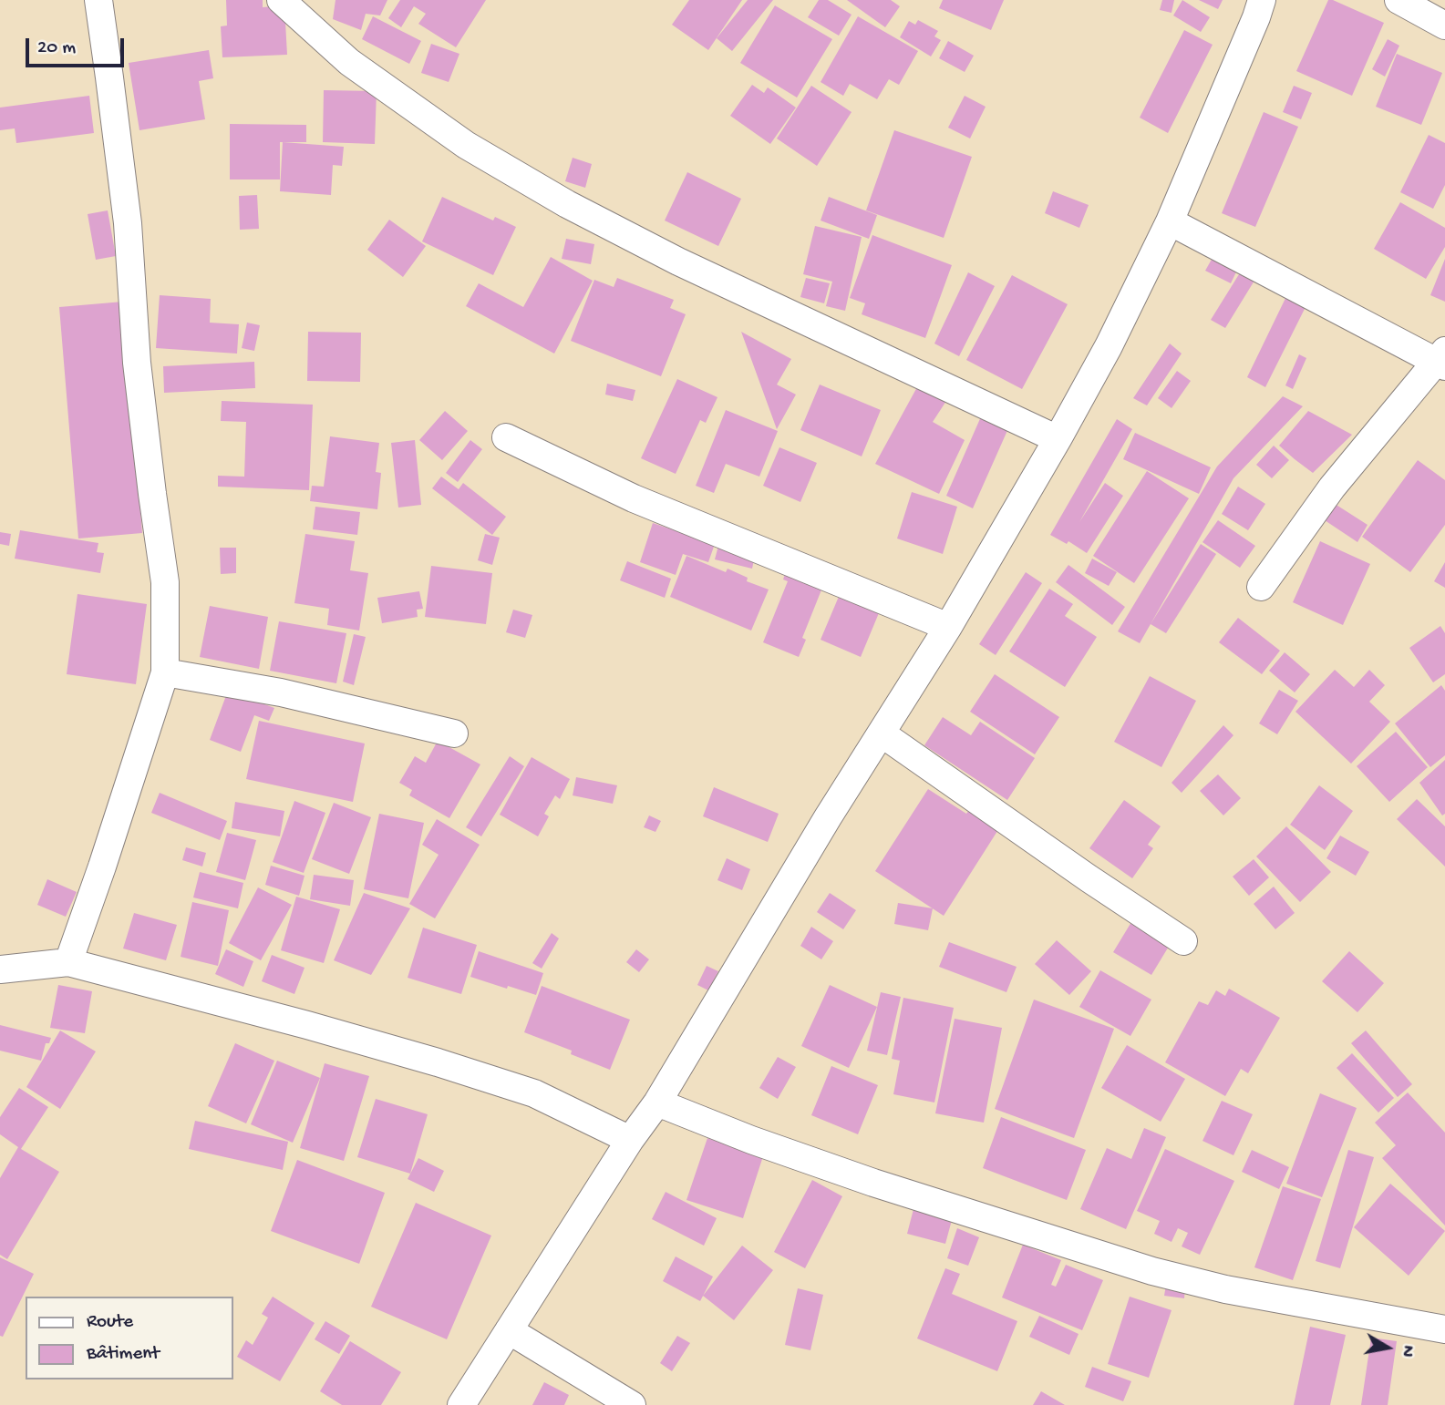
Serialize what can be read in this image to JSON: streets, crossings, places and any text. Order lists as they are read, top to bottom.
{
  "legend": ["Route", "Bâtiment"],
  "scale_bar": "20 m",
  "north": "right"
}
